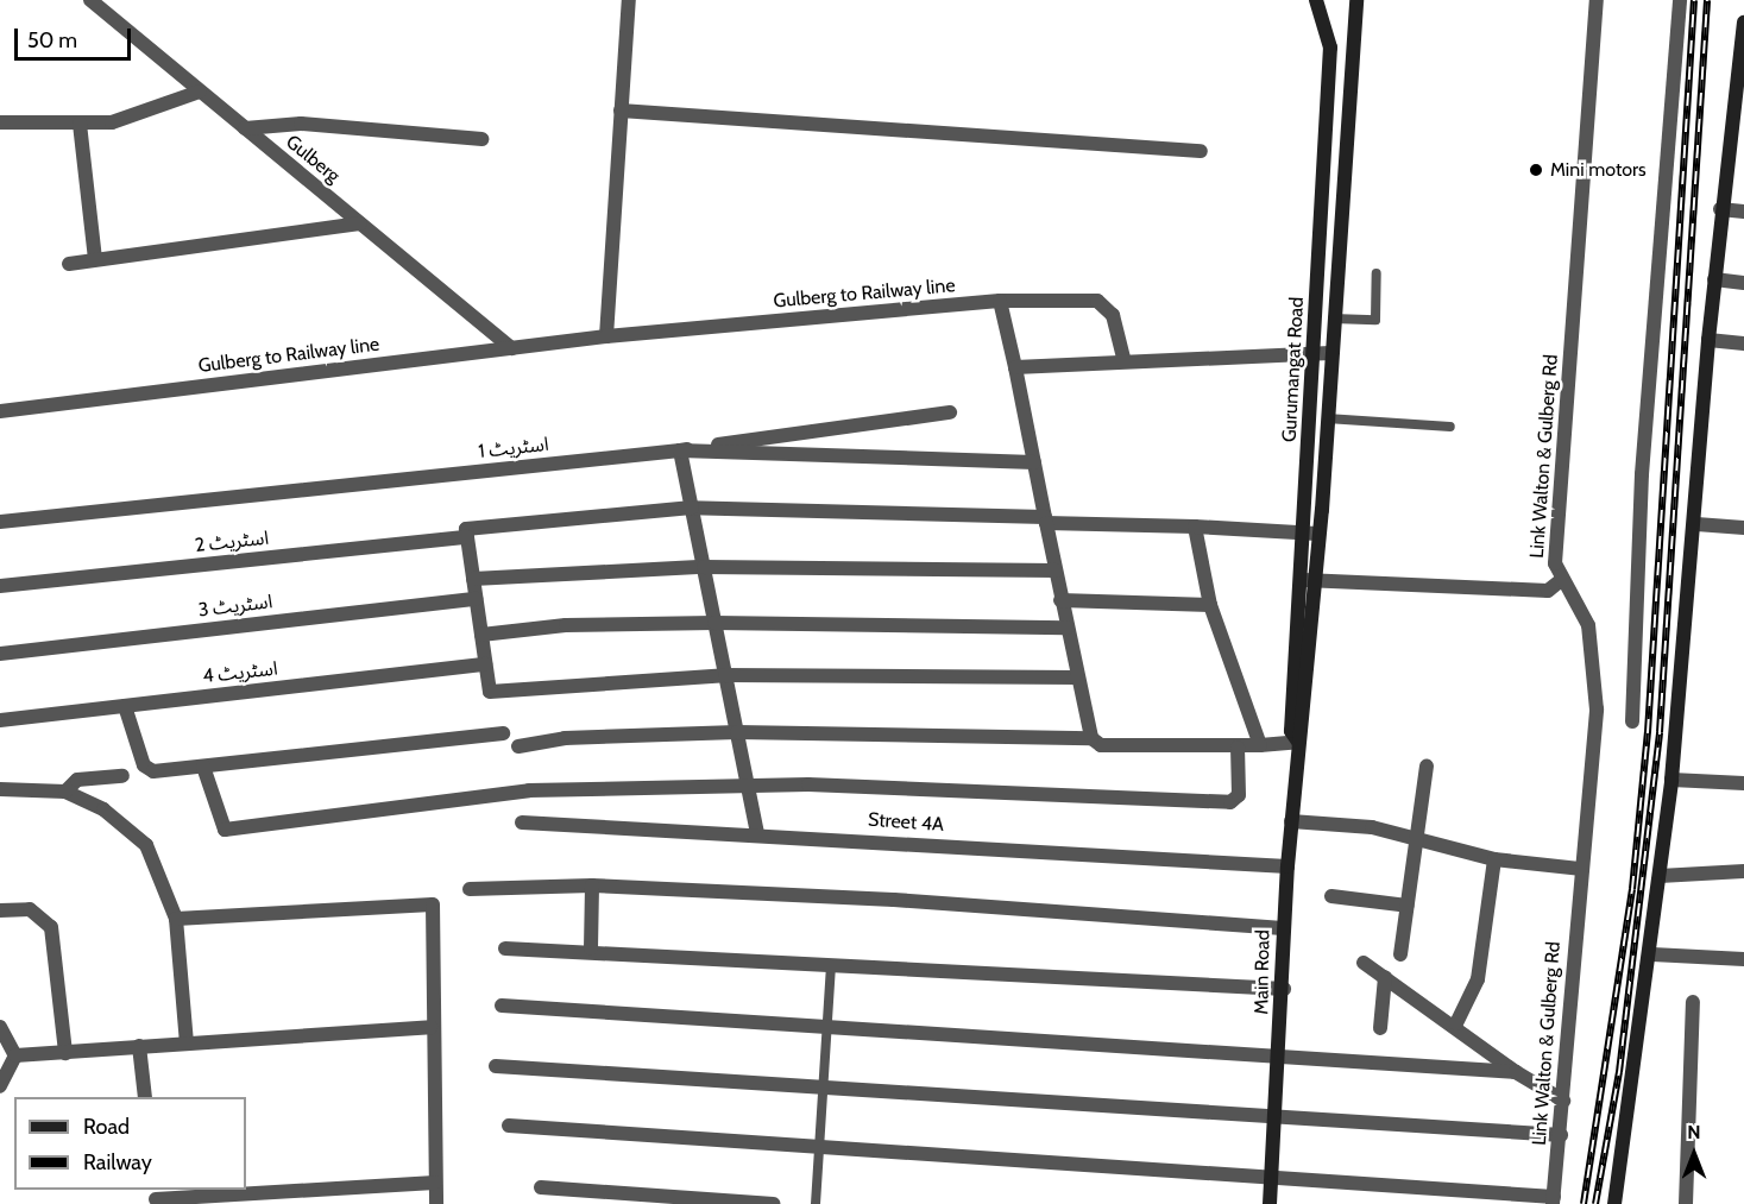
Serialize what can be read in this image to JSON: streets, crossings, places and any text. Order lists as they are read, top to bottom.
{
  "streets": {
    "street": [
      "Gulberg",
      "Gulberg to Railway line",
      "Gurumangat Road",
      "اسٹریٹ 1",
      "Link Walton & Gulberg Rd",
      "اسٹریٹ 2",
      "اسٹریٹ 3",
      "اسٹریٹ 4",
      "Street 4A",
      "Main Road"
    ]
  },
  "crossings": [
    ["Gulberg", "Gulberg to Railway line"],
    ["Gurumangat Road", "Main Road"],
    ["Street 4A", "Main Road"]
  ],
  "places": ["Mini motors"],
  "legend": ["Road", "Railway"],
  "scale_bar": "50 m",
  "north": "top"
}
